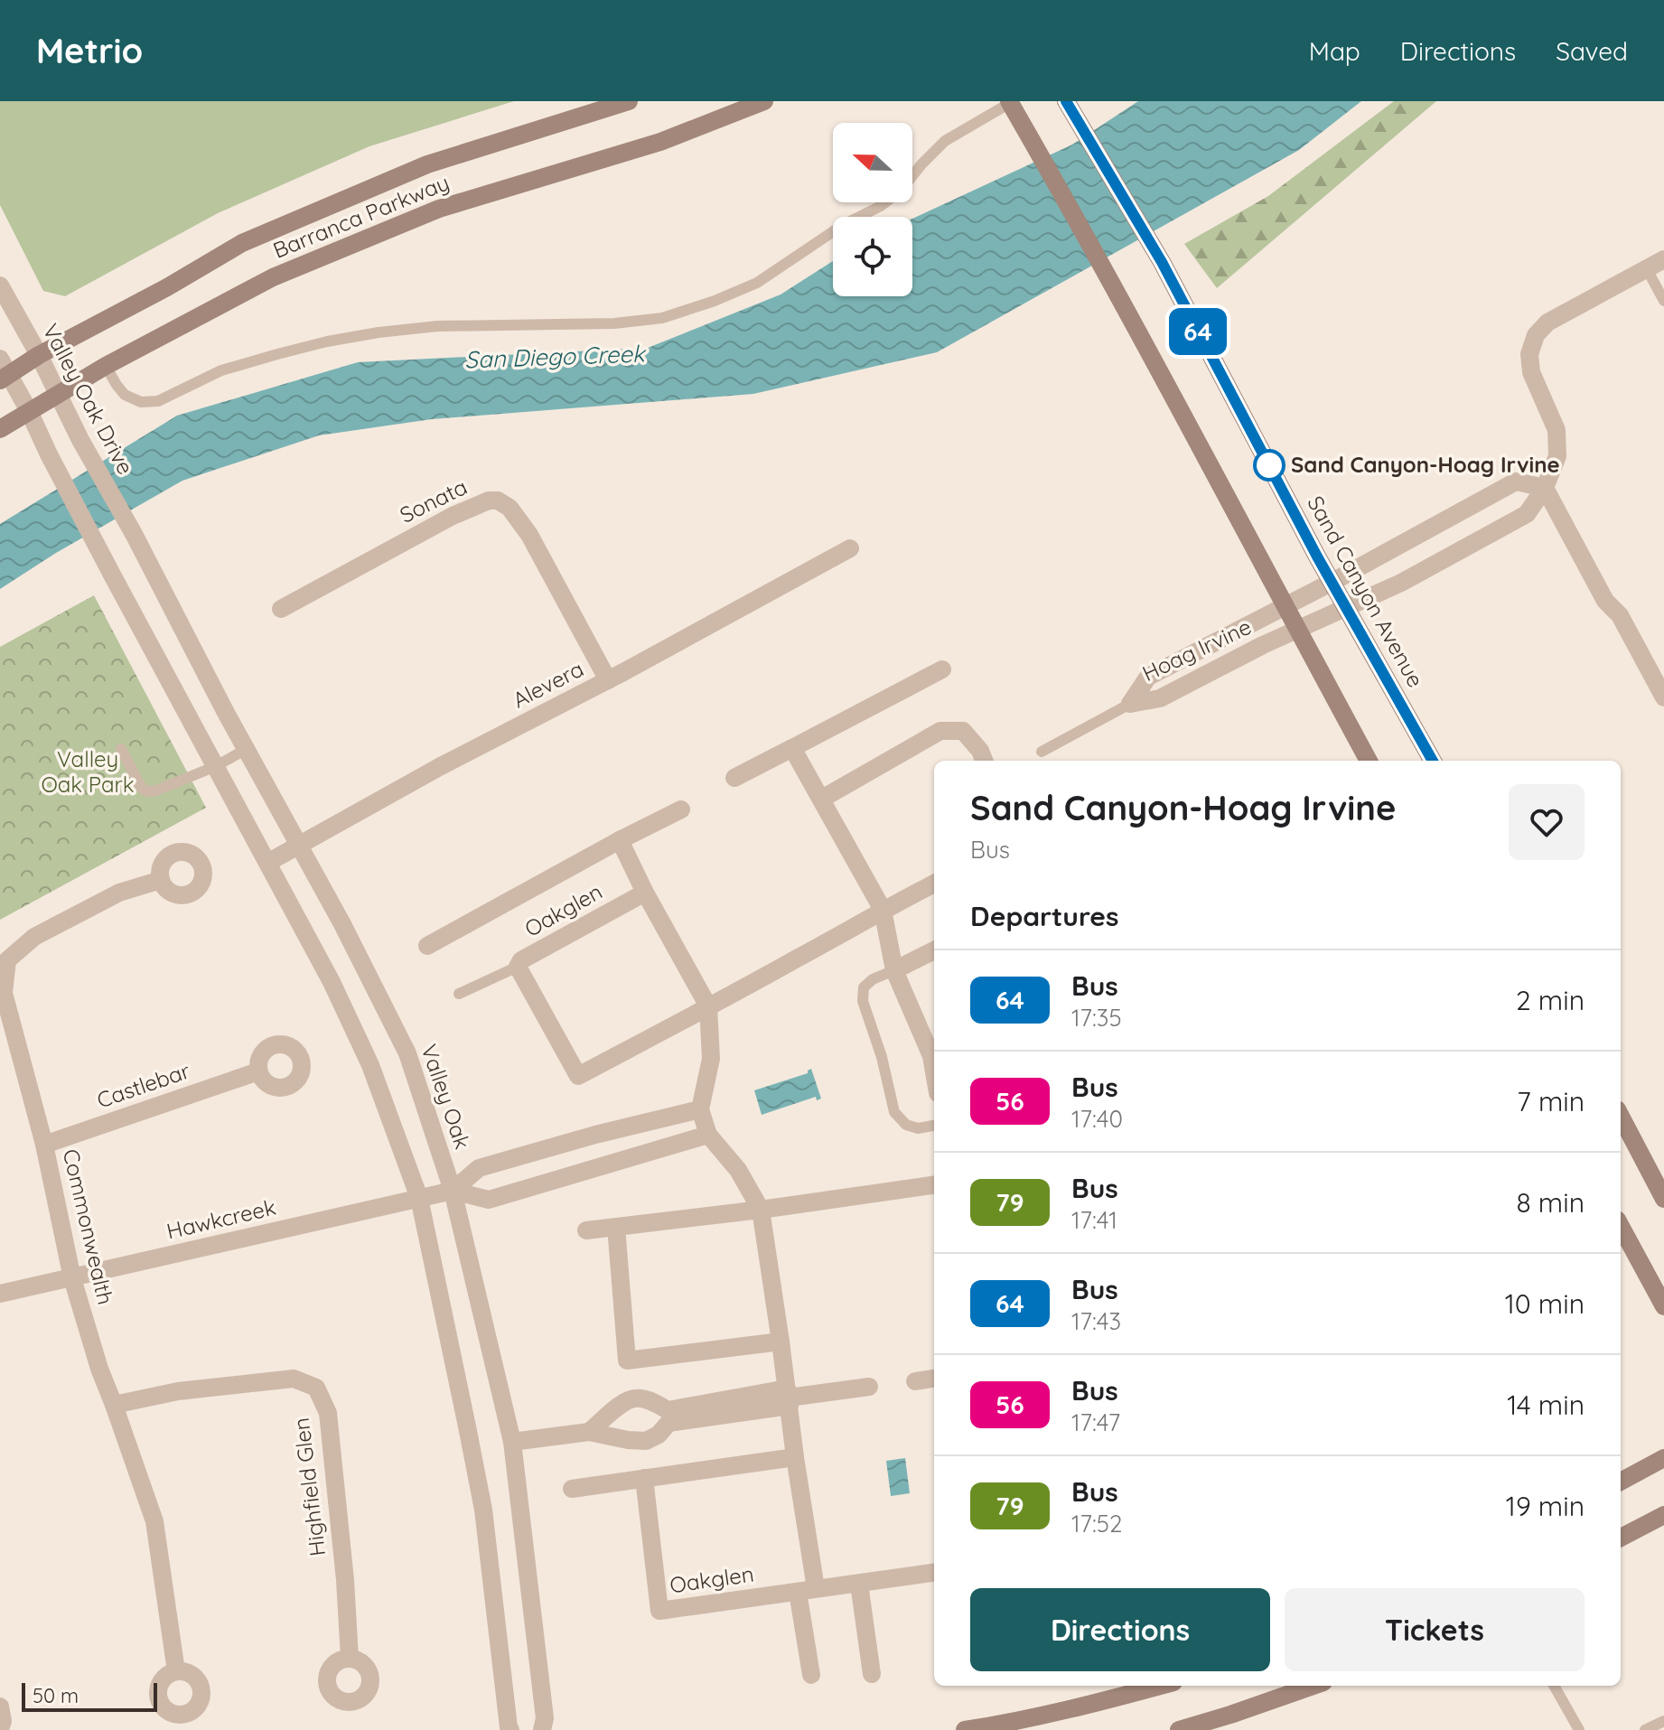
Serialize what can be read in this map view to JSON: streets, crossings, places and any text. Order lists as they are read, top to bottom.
{
  "streets": {
    "main road": ["Barranca Parkway", "Sand Canyon Avenue"],
    "street": [
      "Valley Oak Drive",
      "Sonata",
      "Hoag Irvine",
      "Alevera",
      "Oakglen",
      "Castlebar",
      "Valley Oak",
      "Hawkcreek",
      "Commonwealth",
      "Highfield Glen"
    ]
  },
  "crossings": [
    ["Barranca Parkway", "Valley Oak Drive"],
    ["Valley Oak Drive", "Valley Oak"],
    ["Sonata", "Alevera"],
    ["Sand Canyon Avenue", "Hoag Irvine"],
    ["Alevera", "Valley Oak"],
    ["Castlebar", "Commonwealth"],
    ["Valley Oak", "Hawkcreek"],
    ["Hawkcreek", "Commonwealth"],
    ["Commonwealth", "Highfield Glen"]
  ],
  "water": ["San Diego Creek"],
  "parks": ["Valley Oak Park"],
  "places": ["Sand Canyon-Hoag Irvine"],
  "lines": ["bus line 64"],
  "scale_bar": "50 m",
  "north": "left",
  "page": {
    "header": "Metrio",
    "nav": ["Map", "Directions", "Saved"],
    "on_map": "64",
    "heading": [
      ["Sand Canyon-Hoag Irvine", "Bus"],
      "Departures"
    ],
    "list": [
      {
        "mark": "64",
        "name": "Bus",
        "note": "17:35",
        "value": "2 min"
      },
      {
        "mark": "56",
        "name": "Bus",
        "note": "17:40",
        "value": "7 min"
      },
      {
        "mark": "79",
        "name": "Bus",
        "note": "17:41",
        "value": "8 min"
      },
      {
        "mark": "64",
        "name": "Bus",
        "note": "17:43",
        "value": "10 min"
      },
      {
        "mark": "56",
        "name": "Bus",
        "note": "17:47",
        "value": "14 min"
      },
      {
        "mark": "79",
        "name": "Bus",
        "note": "17:52",
        "value": "19 min"
      }
    ],
    "buttons": ["Directions", "Tickets"],
    "scale": "50 m"
  }
}
